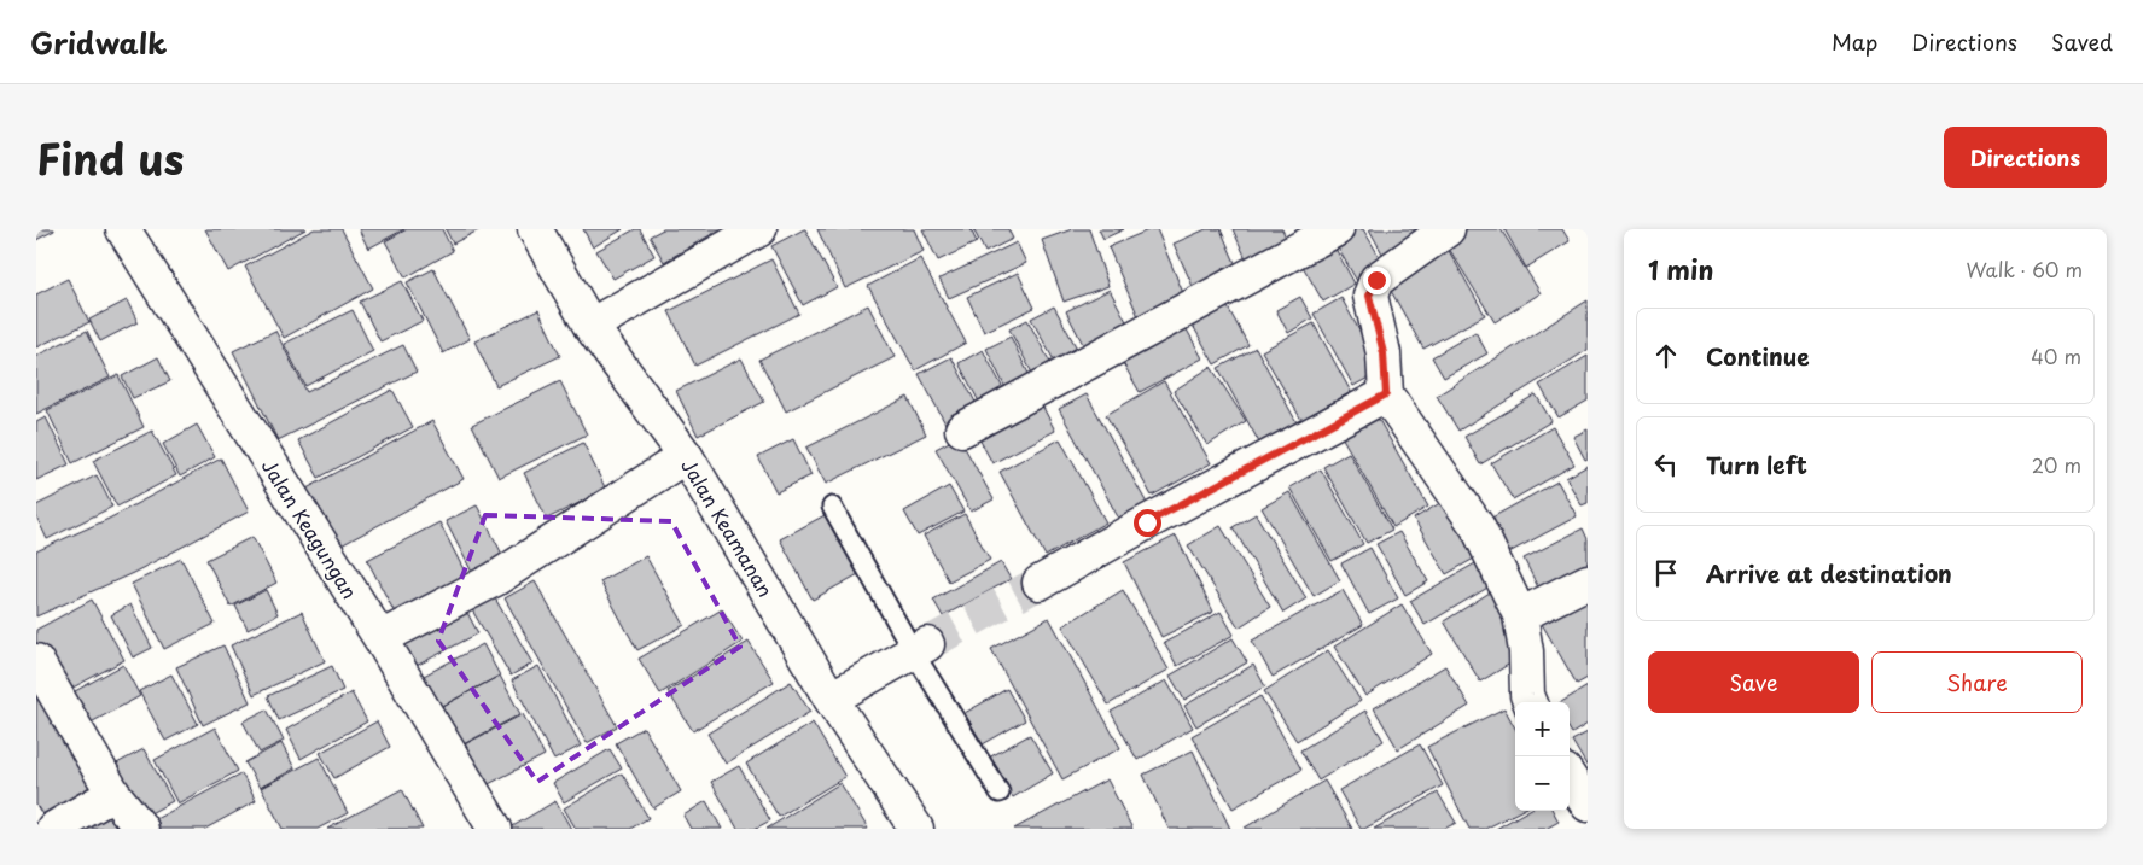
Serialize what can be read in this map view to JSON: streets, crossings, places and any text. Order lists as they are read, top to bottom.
{
  "streets": {
    "street": ["Jalan Keamanan", "Jalan Keagungan"]
  },
  "page": {
    "header": "Gridwalk",
    "nav": ["Map", "Directions", "Saved"],
    "title": "Find us",
    "buttons": [
      "Directions",
      ["Save", "Share"]
    ],
    "heading": ["1 min", "Walk · 60 m"],
    "list": [
      ["Continue", "40 m"],
      ["Turn left", "20 m"],
      "Arrive at destination"
    ],
    "map_buttons": ["+", "−"]
  }
}
